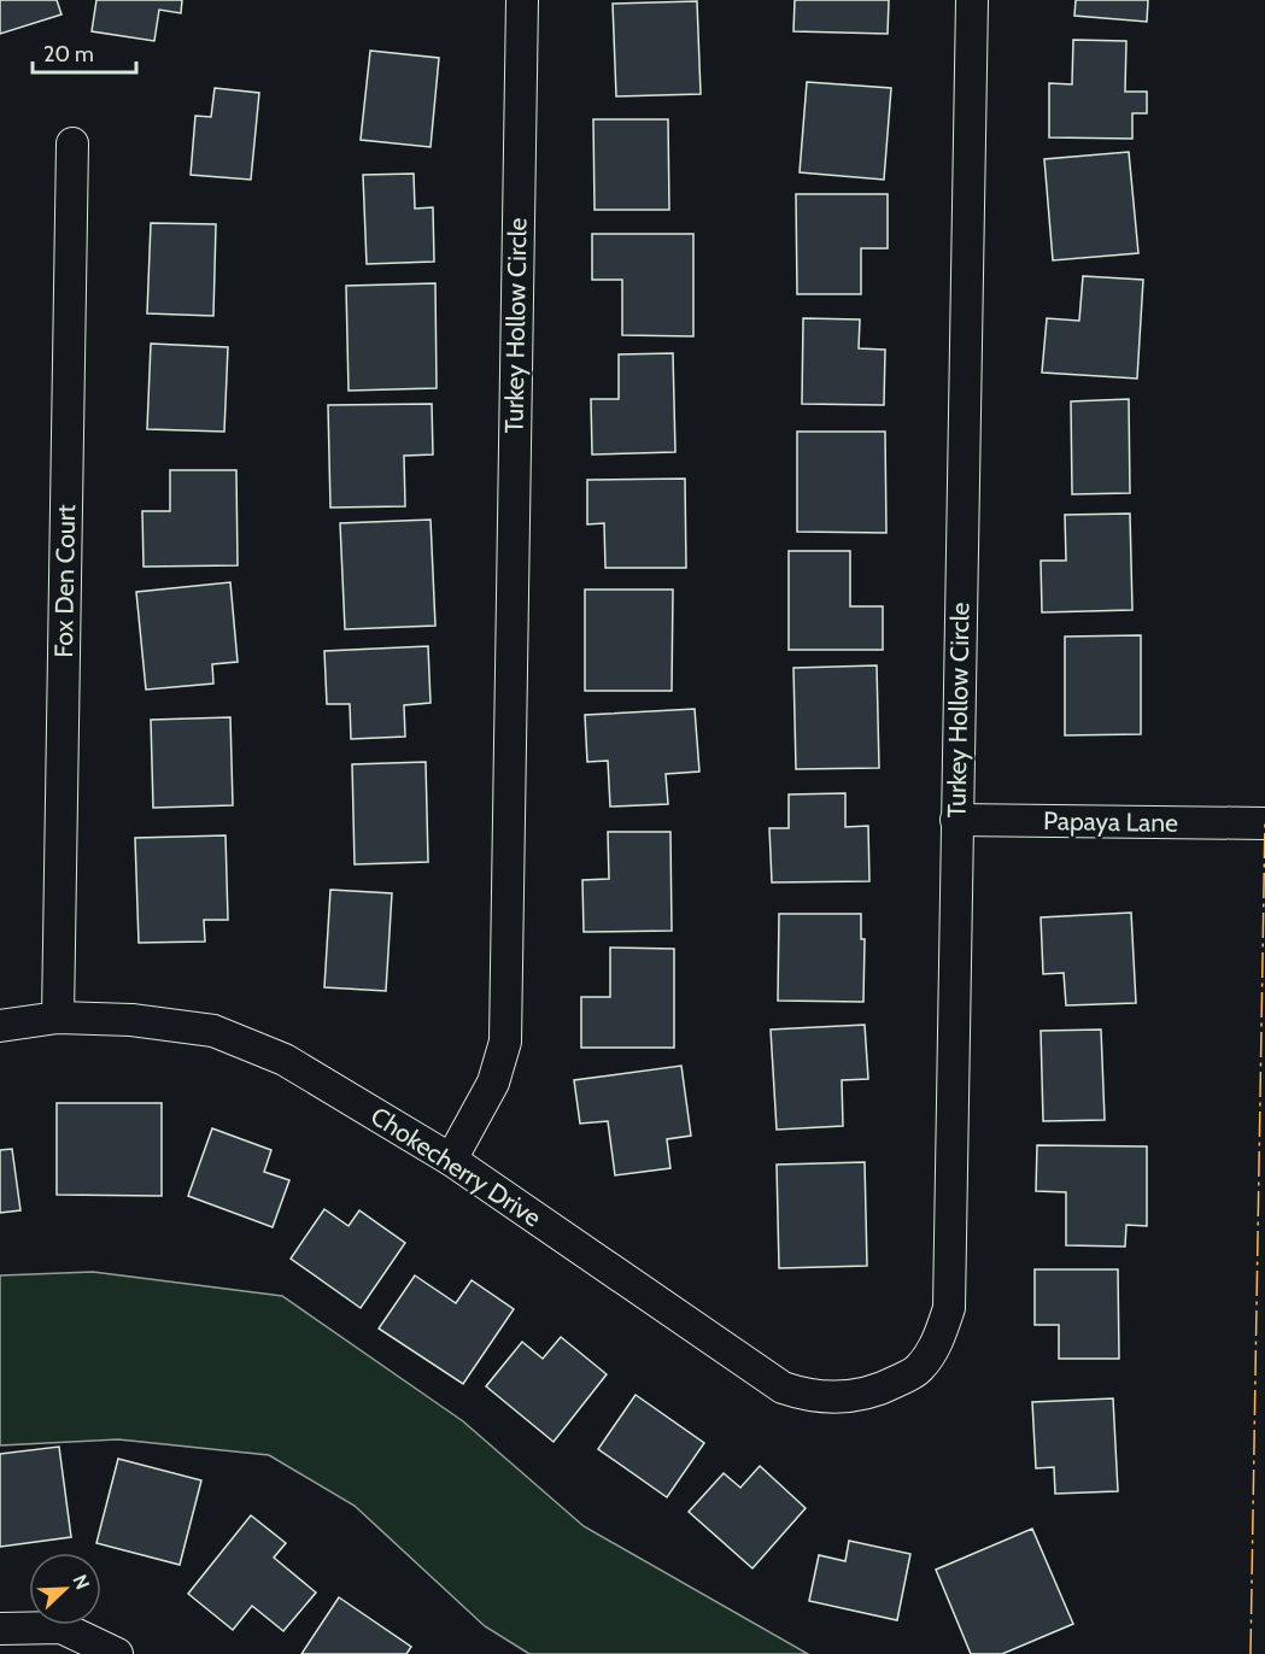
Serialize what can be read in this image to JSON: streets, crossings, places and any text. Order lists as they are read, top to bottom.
{
  "streets": {
    "street": [
      "Turkey Hollow Circle",
      "Fox Den Court",
      "Papaya Lane",
      "Chokecherry Drive"
    ]
  },
  "crossings": [
    ["Turkey Hollow Circle", "Papaya Lane"],
    ["Turkey Hollow Circle", "Chokecherry Drive"],
    ["Fox Den Court", "Chokecherry Drive"]
  ],
  "scale_bar": "20 m",
  "north": "top right"
}
